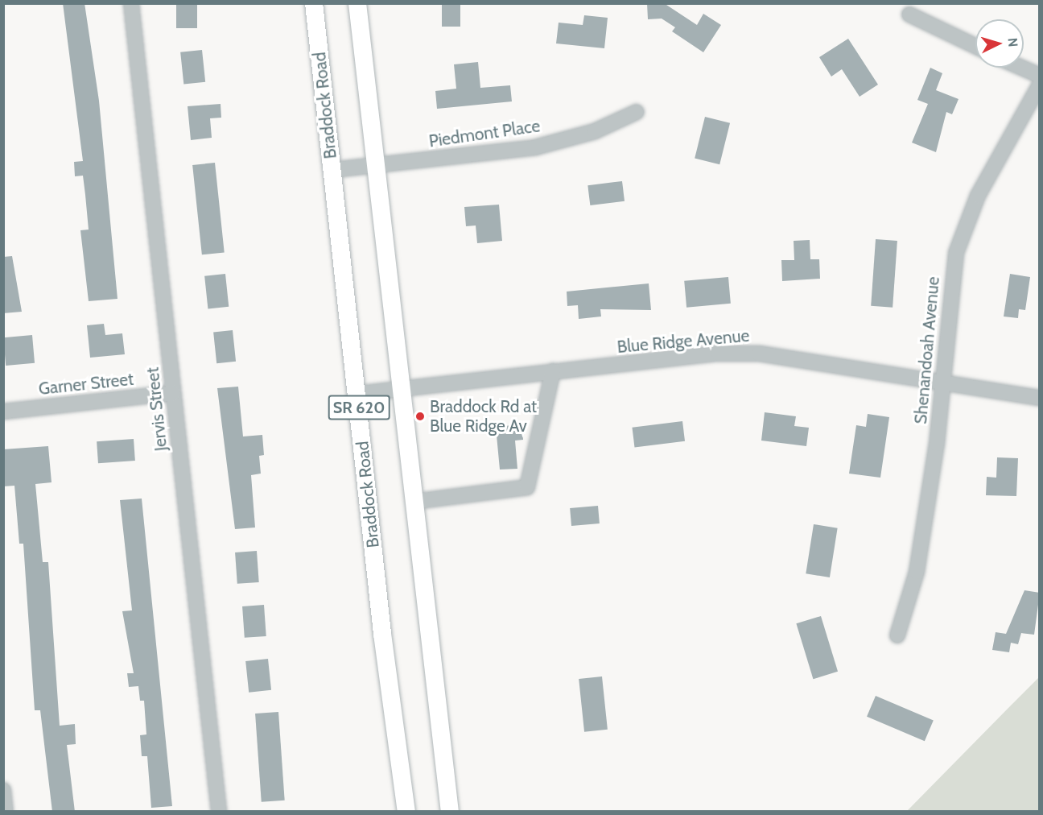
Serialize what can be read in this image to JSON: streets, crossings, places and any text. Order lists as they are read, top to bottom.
{
  "streets": {
    "main road": ["Braddock Road", "SR 620"],
    "street": [
      "Piedmont Place",
      "Blue Ridge Avenue",
      "Shenandoah Avenue",
      "Garner Street",
      "Jervis Street"
    ]
  },
  "crossings": [
    ["Braddock Road", "Piedmont Place"],
    ["Braddock Road", "Blue Ridge Avenue"],
    ["Piedmont Place", "SR 620"],
    ["Blue Ridge Avenue", "Shenandoah Avenue"],
    ["Blue Ridge Avenue", "SR 620"],
    ["Garner Street", "Jervis Street"]
  ],
  "places": ["Braddock Rd at Blue Ridge Av"],
  "north": "right"
}
